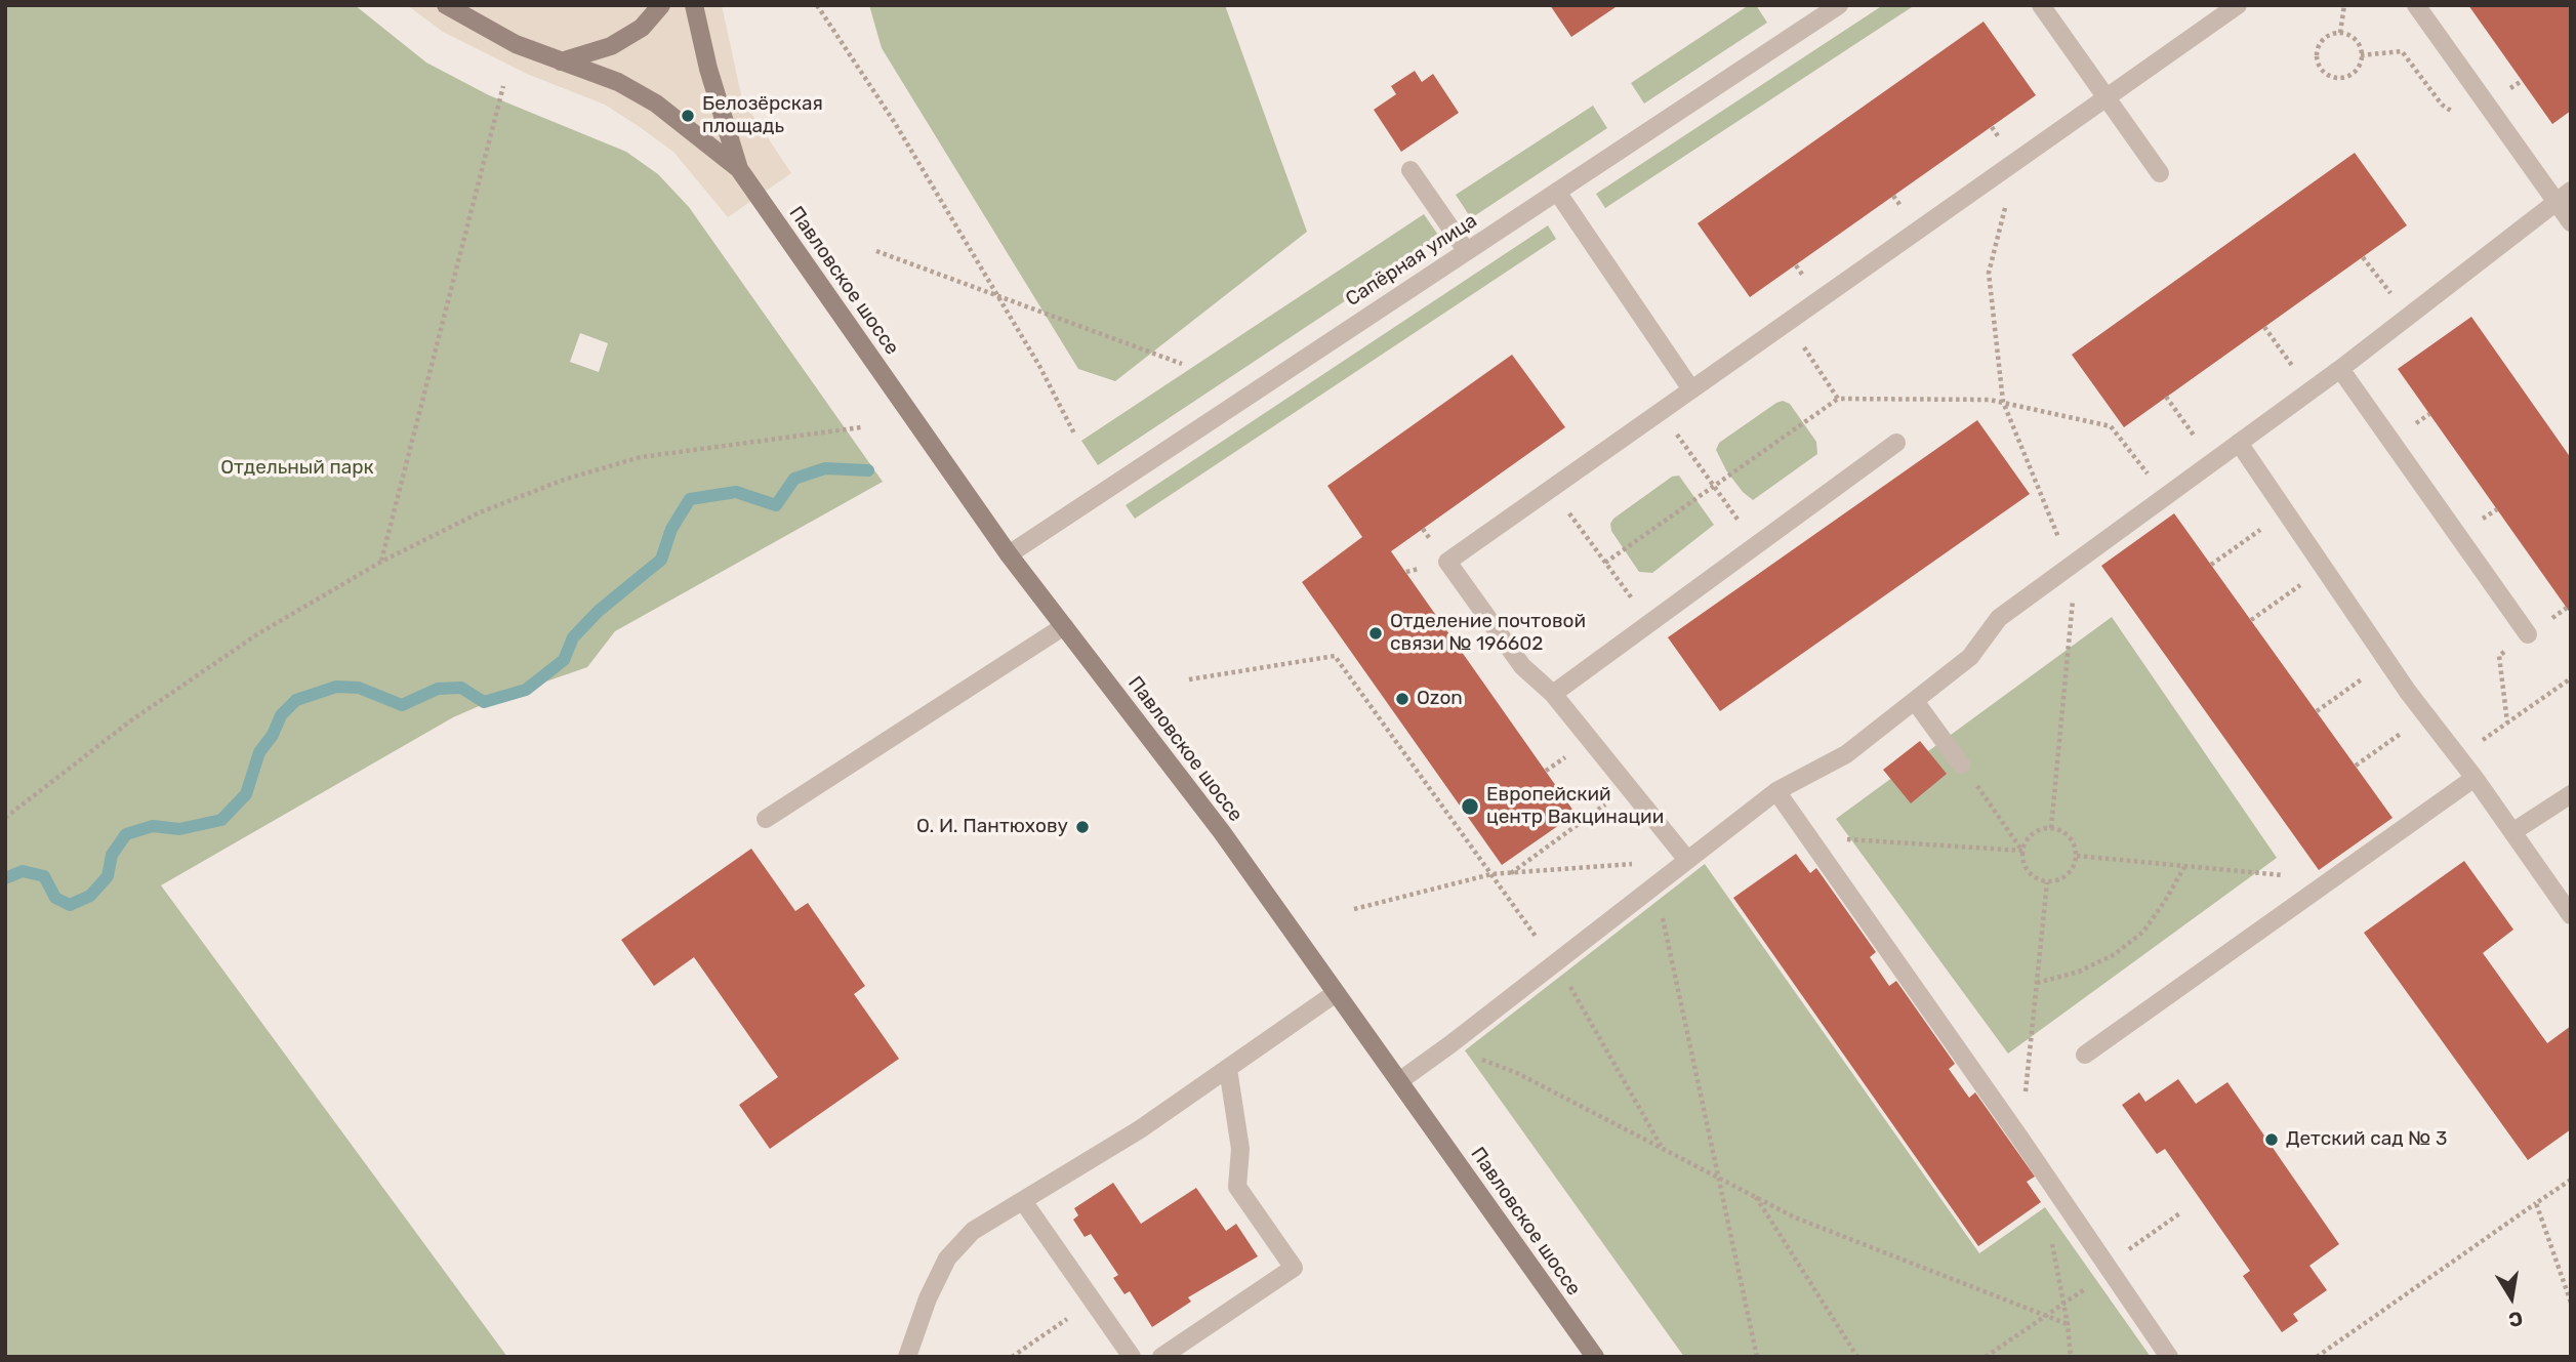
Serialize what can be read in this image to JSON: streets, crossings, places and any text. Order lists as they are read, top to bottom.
{
  "streets": {
    "main road": ["Павловское шоссе"],
    "street": ["Сапёрная улица"]
  },
  "crossings": [
    ["Сапёрная улица", "Павловское шоссе"]
  ],
  "parks": ["Отдельный парк"],
  "places": [
    "Белозёрская площадь",
    "Отделение почтовой связи № 196602",
    "Ozon",
    "Европейский центр Вакцинации",
    "О. И. Пантюхову",
    "Детский сад № 3"
  ],
  "north": "bottom"
}
